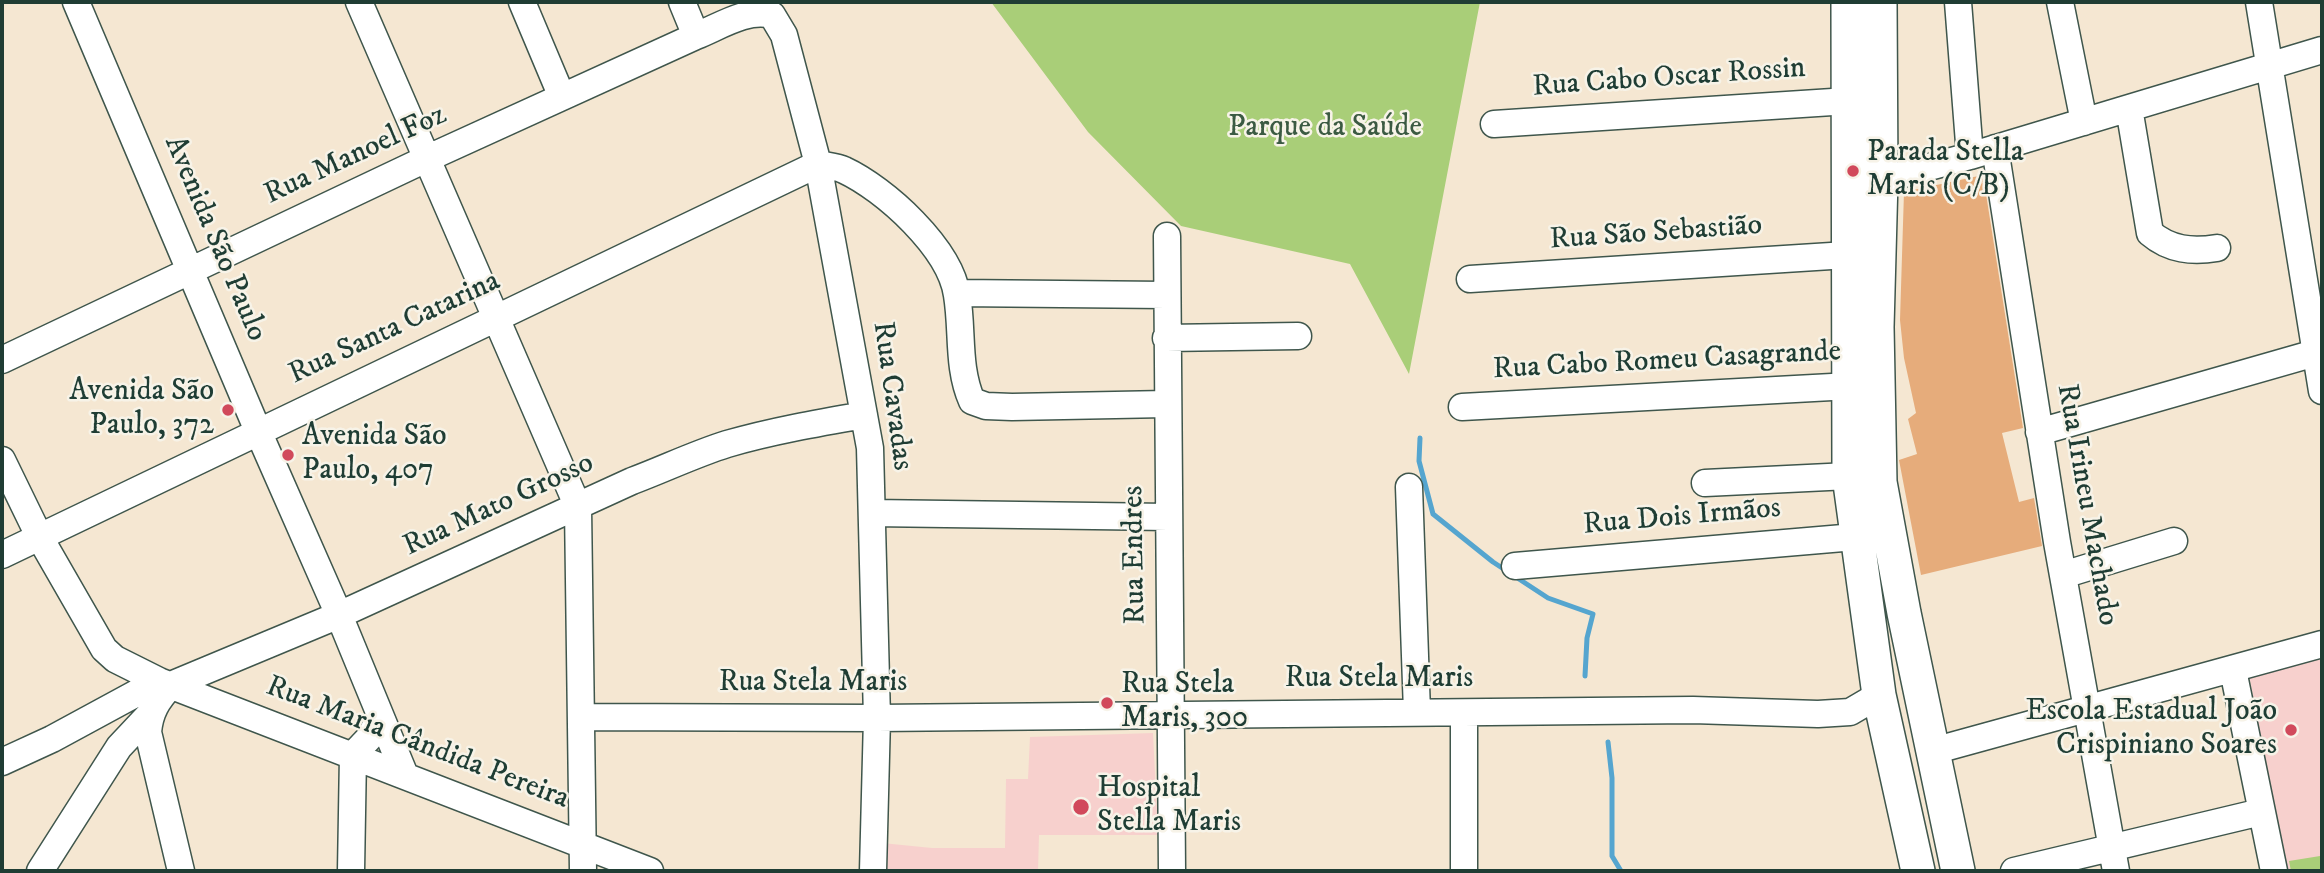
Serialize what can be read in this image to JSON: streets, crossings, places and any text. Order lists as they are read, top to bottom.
{
  "streets": {
    "street": [
      "Rua Cabo Oscar Rossin",
      "Rua Manoel Foz",
      "Rua São Sebastião",
      "Avenida São Paulo",
      "Rua Santa Catarina",
      "Rua Cabo Romeu Casagrande",
      "Rua Cavadas",
      "Rua Irineu Machado",
      "Rua Mato Grosso",
      "Rua Dois Irmãos",
      "Rua Endres",
      "Rua Stela Maris",
      "Rua Maria Cândida Pereira"
    ]
  },
  "crossings": [
    ["Rua Manoel Foz", "Avenida São Paulo"],
    ["Rua Manoel Foz", "Rua Cavadas"],
    ["Avenida São Paulo", "Rua Santa Catarina"],
    ["Avenida São Paulo", "Rua Mato Grosso"],
    ["Avenida São Paulo", "Rua Maria Cândida Pereira"],
    ["Rua Santa Catarina", "Rua Cavadas"],
    ["Rua Cavadas", "Rua Mato Grosso"],
    ["Rua Cavadas", "Rua Stela Maris"],
    ["Rua Mato Grosso", "Rua Maria Cândida Pereira"],
    ["Rua Endres", "Rua Stela Maris"]
  ],
  "parks": ["Parque da Saúde"],
  "places": [
    "Parada Stella Maris (C/B)",
    "Avenida São Paulo, 372",
    "Avenida São Paulo, 407",
    "Rua Stela Maris, 300",
    "Escola Estadual João Crispiniano Soares",
    "Hospital Stella Maris"
  ]
}
